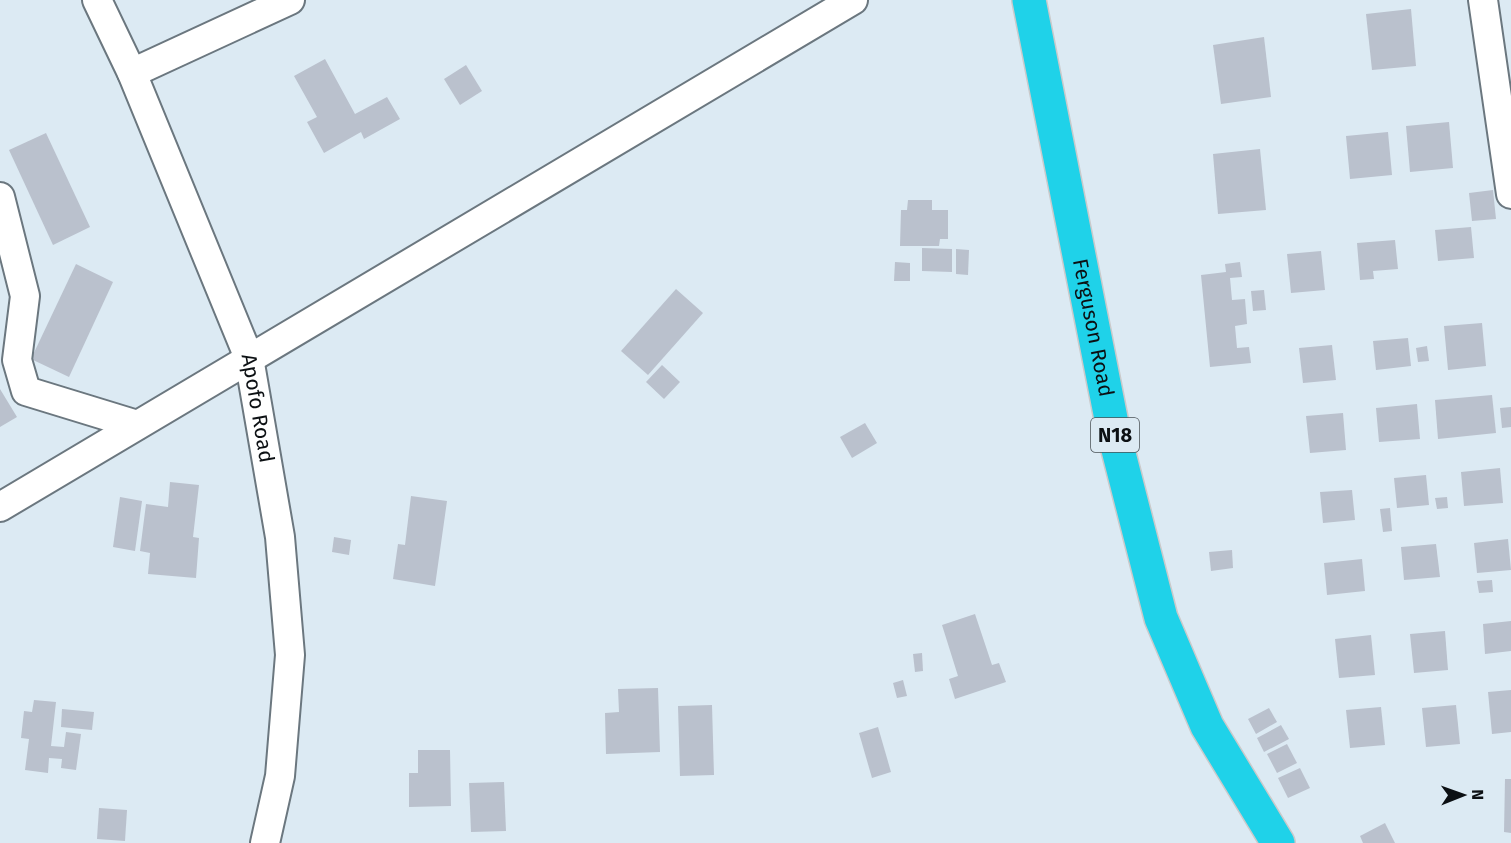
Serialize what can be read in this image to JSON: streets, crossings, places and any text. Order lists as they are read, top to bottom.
{
  "streets": {
    "highway": ["Ferguson Road", "N18"],
    "street": ["Apofo Road"]
  },
  "north": "right"
}
